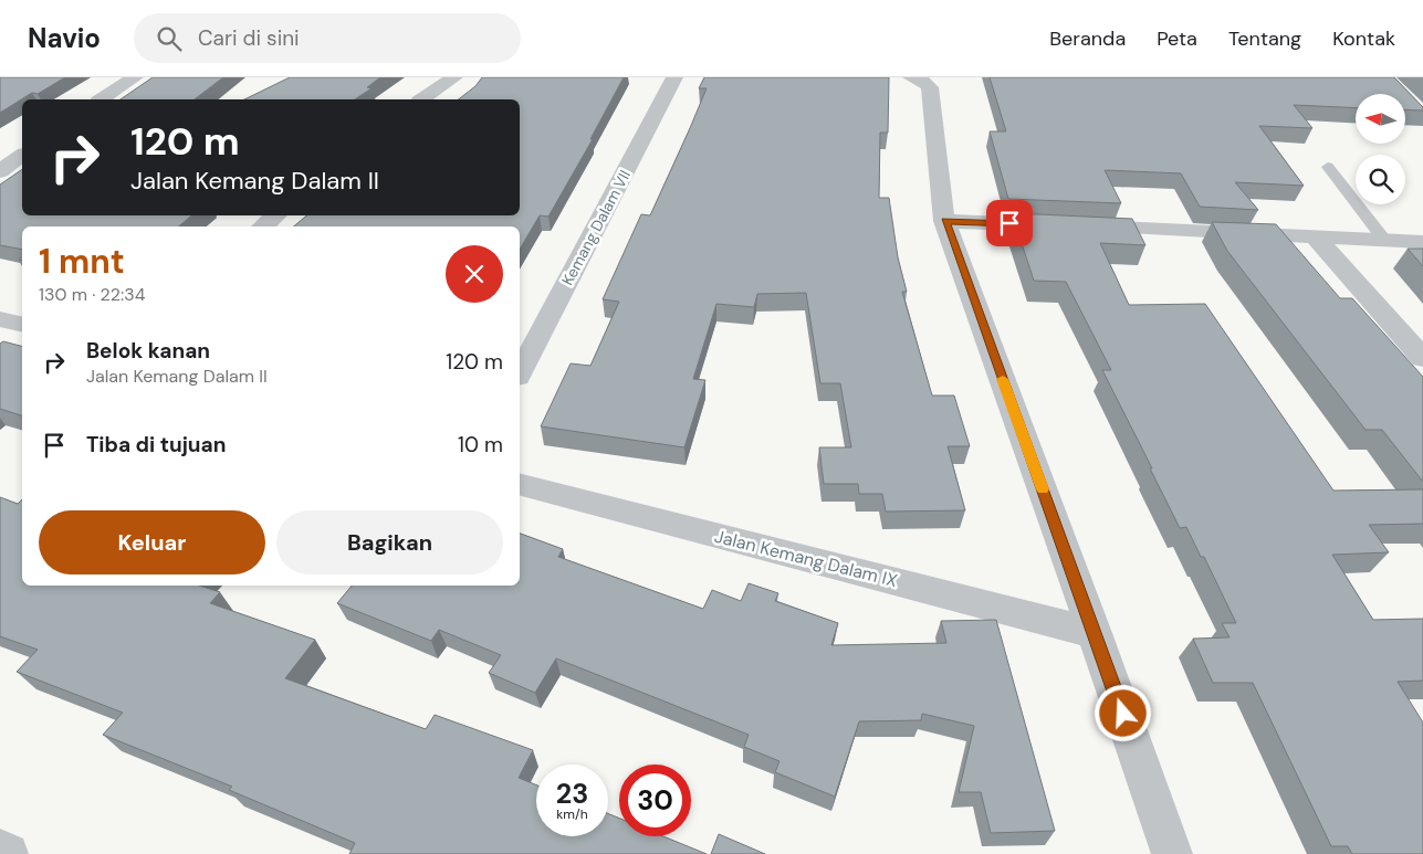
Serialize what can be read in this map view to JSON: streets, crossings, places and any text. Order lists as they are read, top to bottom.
{
  "streets": {
    "street": ["Kemang Dalam VII", "Jalan Kemang Dalam IX"]
  },
  "north": "left",
  "page": {
    "header": "Navio",
    "search": "Cari di sini",
    "nav": [
      "Beranda",
      "Peta",
      "Tentang",
      "Kontak"
    ],
    "turn": ["120 m", "Jalan Kemang Dalam II"],
    "heading": ["1 mnt", "130 m · 22:34"],
    "list": [
      {
        "name": "Belok kanan",
        "note": "Jalan Kemang Dalam II",
        "value": "120 m"
      },
      {
        "name": "Tiba di tujuan",
        "value": "10 m"
      }
    ],
    "buttons": ["Keluar", "Bagikan"],
    "speed": "23 km/h",
    "limit": "30"
  }
}
